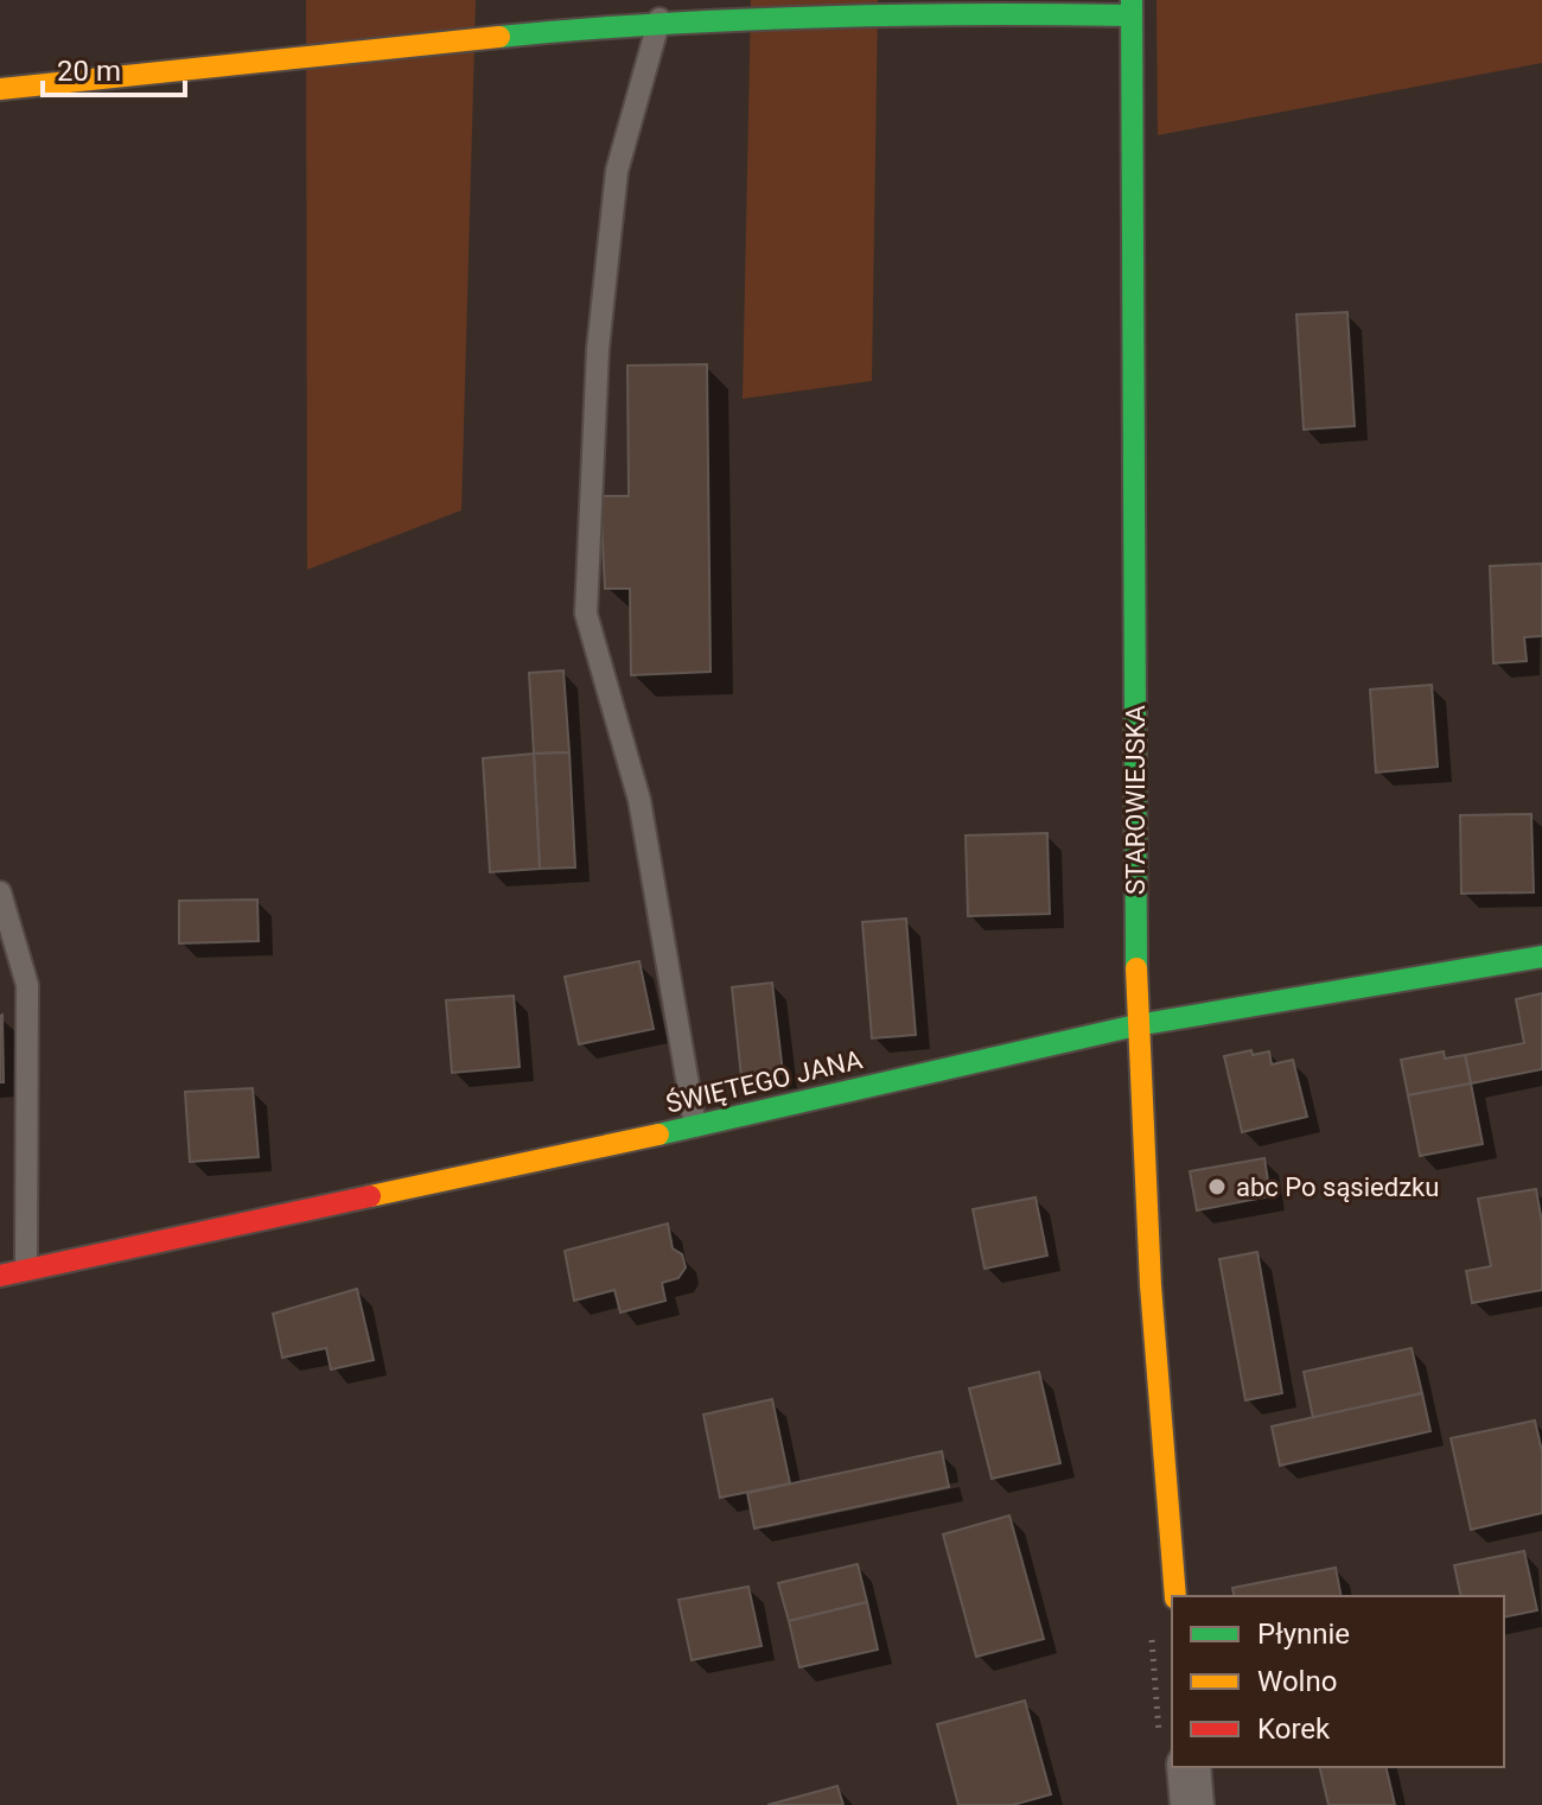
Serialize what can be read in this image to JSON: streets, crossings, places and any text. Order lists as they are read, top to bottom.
{
  "streets": {
    "street": ["STAROWIEJSKA", "ŚWIĘTEGO JANA"]
  },
  "crossings": [
    ["STAROWIEJSKA", "ŚWIĘTEGO JANA"]
  ],
  "places": ["abc Po sąsiedzku"],
  "legend": ["Płynnie", "Wolno", "Korek"],
  "scale_bar": "20 m"
}
